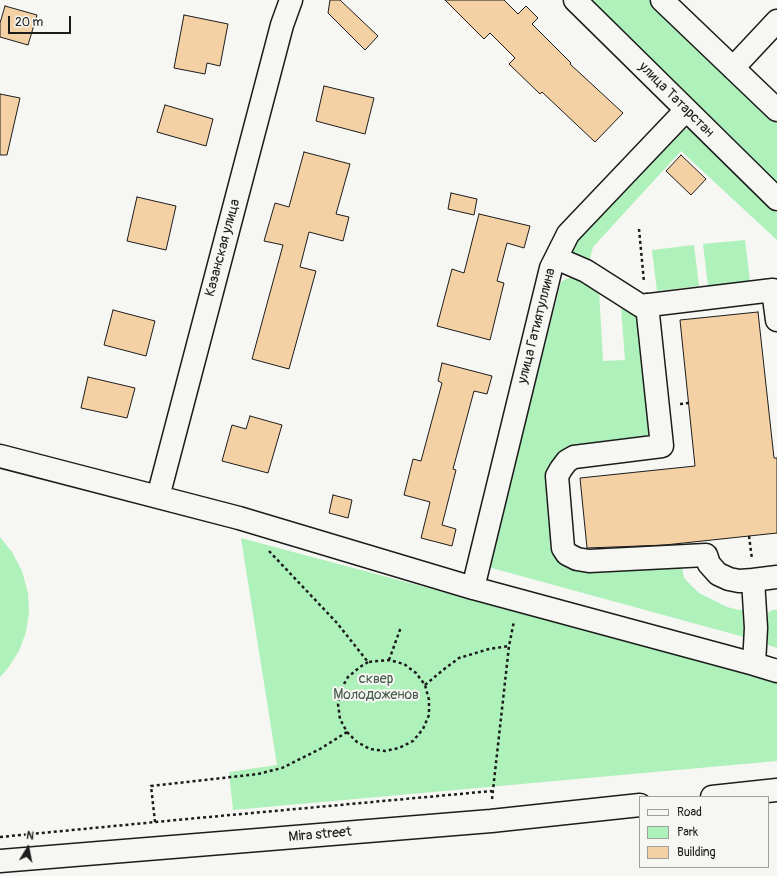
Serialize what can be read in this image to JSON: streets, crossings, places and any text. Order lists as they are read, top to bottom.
{
  "streets": {
    "street": [
      "улица Татарстан",
      "Казанская улица",
      "улица Гатиятуллина",
      "Mira street"
    ]
  },
  "crossings": [
    ["улица Татарстан", "улица Гатиятуллина"]
  ],
  "parks": ["сквер Молодоженов"],
  "legend": ["Road", "Park", "Building"],
  "scale_bar": "20 m",
  "north": "top"
}
